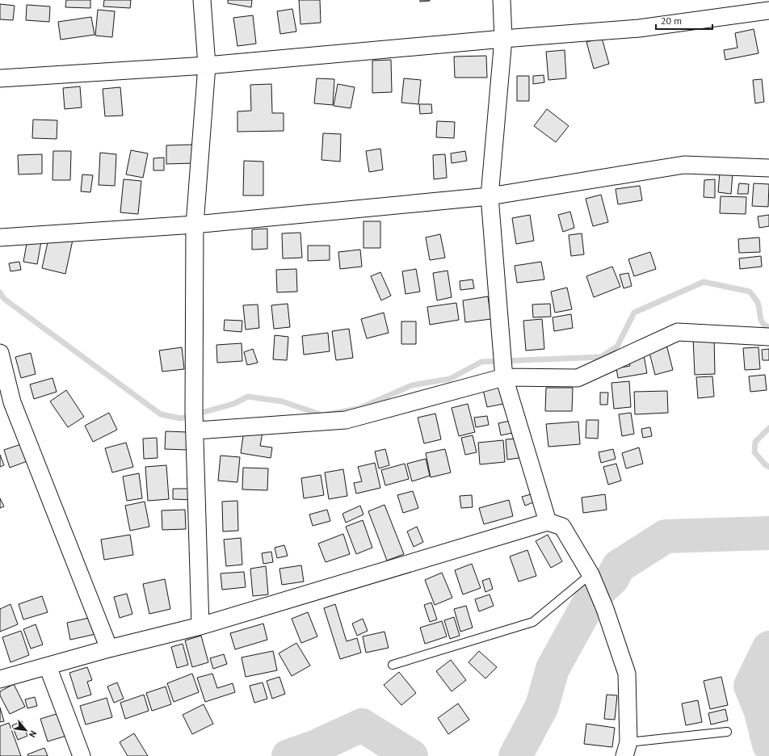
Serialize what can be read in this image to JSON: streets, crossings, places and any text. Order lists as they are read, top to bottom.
{
  "scale_bar": "20 m",
  "north": "bottom right"
}
